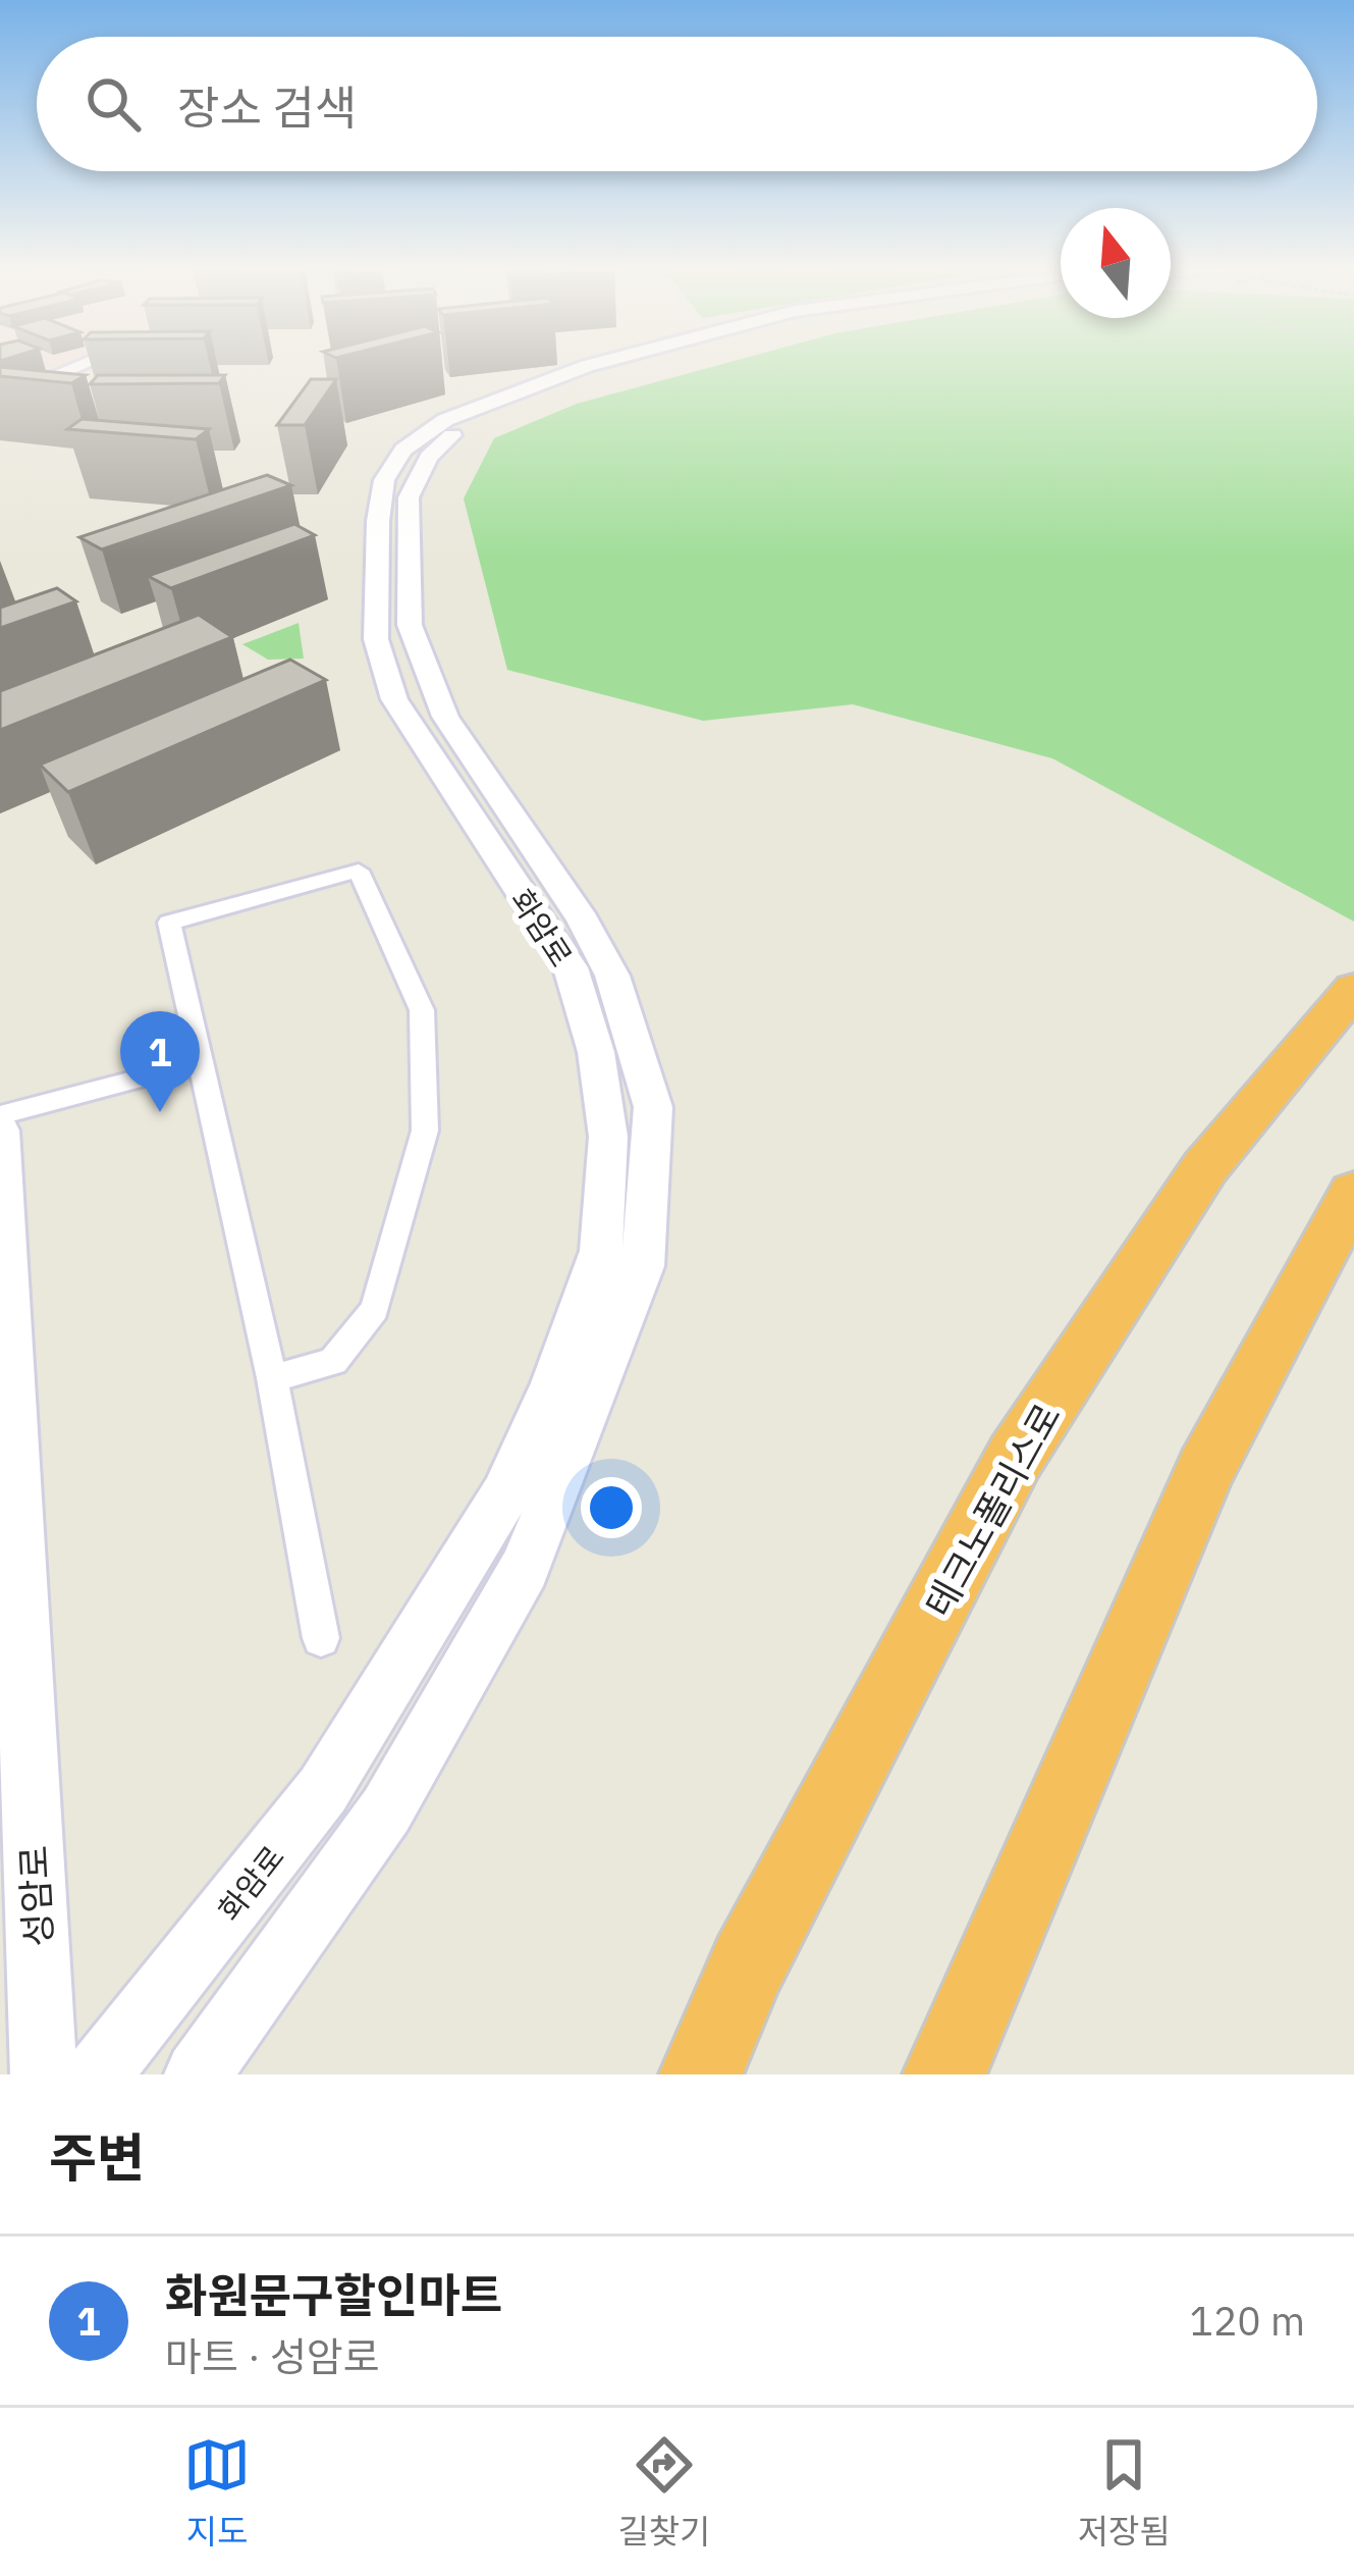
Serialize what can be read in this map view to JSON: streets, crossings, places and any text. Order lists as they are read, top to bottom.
{
  "streets": {
    "highway": ["테크노폴리스로"],
    "main road": ["화암로", "성암로"]
  },
  "north": "top",
  "page": {
    "search": "장소 검색",
    "pins": "1",
    "heading": "주변",
    "list": [
      {
        "mark": "1",
        "name": "화원문구할인마트",
        "note": "마트 · 성암로",
        "value": "120 m"
      }
    ],
    "nav": ["지도", "길찾기", "저장됨"]
  }
}
